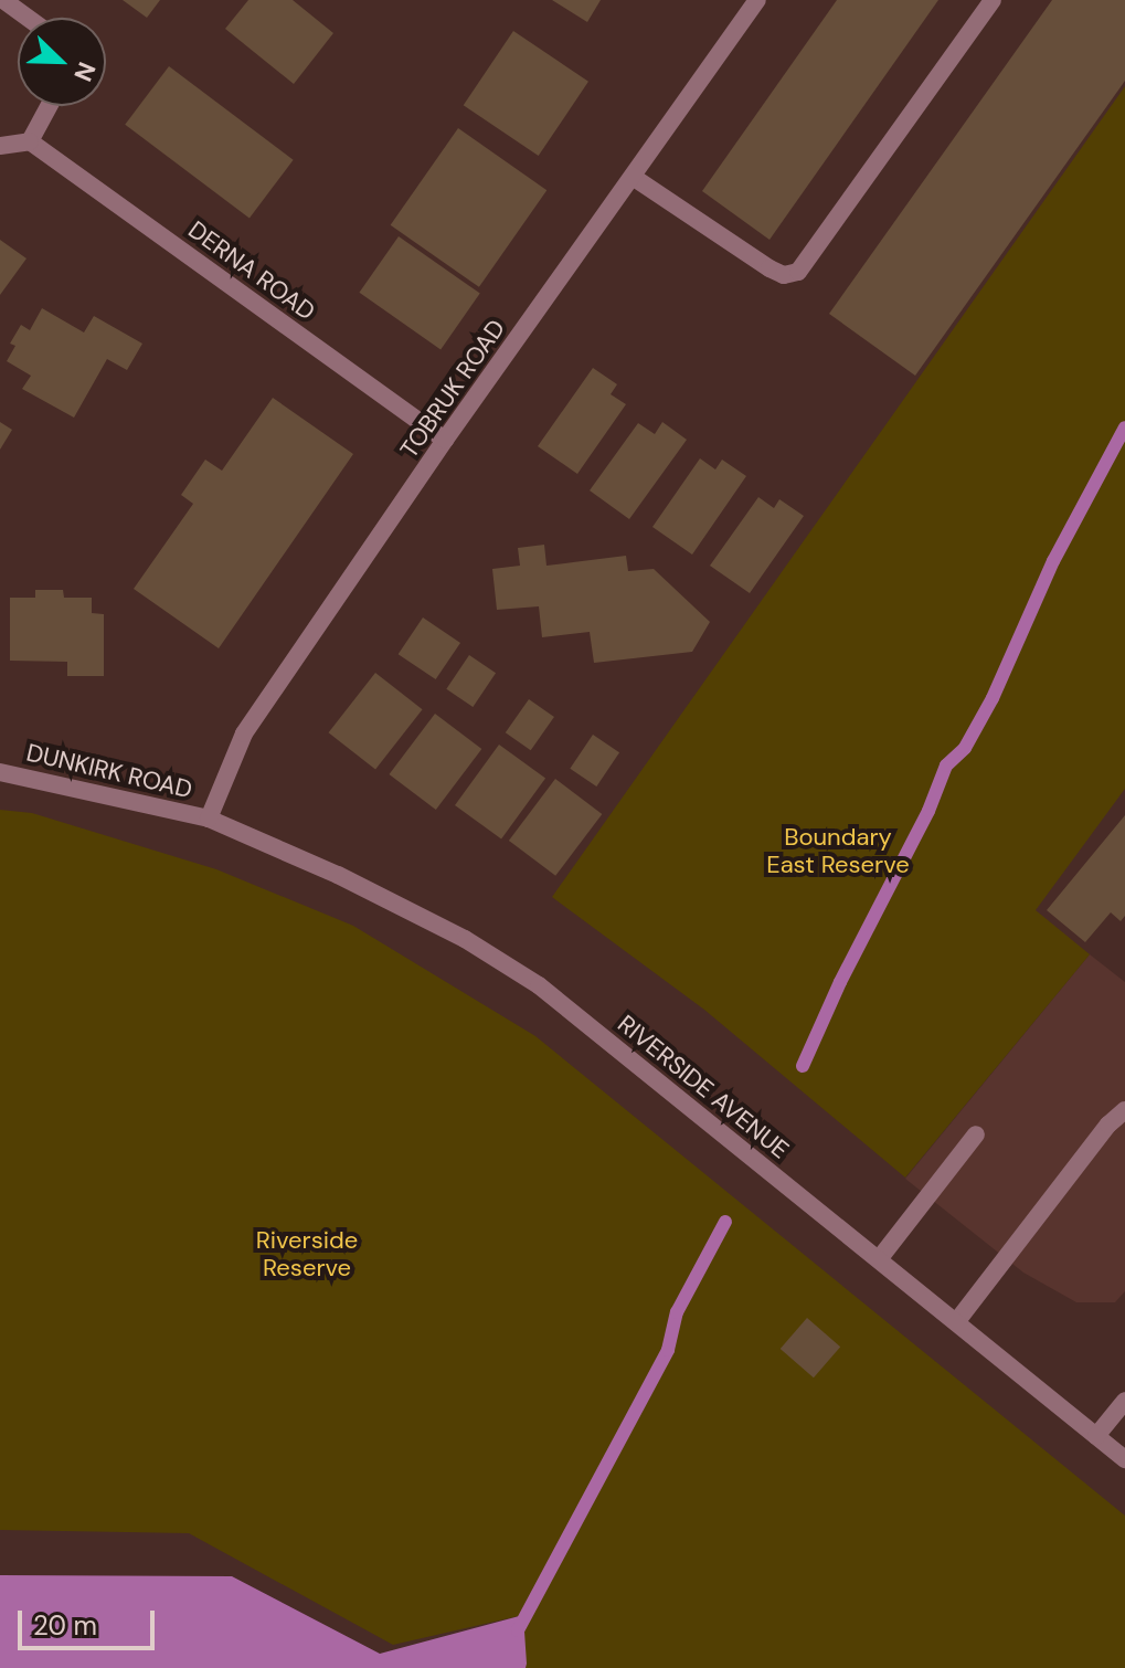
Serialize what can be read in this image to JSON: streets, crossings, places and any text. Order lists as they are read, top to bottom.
{
  "streets": {
    "street": [
      "DERNA ROAD",
      "TOBRUK ROAD",
      "DUNKIRK ROAD",
      "RIVERSIDE AVENUE"
    ]
  },
  "crossings": [
    ["DERNA ROAD", "TOBRUK ROAD"],
    ["TOBRUK ROAD", "DUNKIRK ROAD"],
    ["TOBRUK ROAD", "RIVERSIDE AVENUE"],
    ["DUNKIRK ROAD", "RIVERSIDE AVENUE"]
  ],
  "parks": ["Boundary East Reserve", "Riverside Reserve"],
  "scale_bar": "20 m",
  "north": "bottom right"
}
